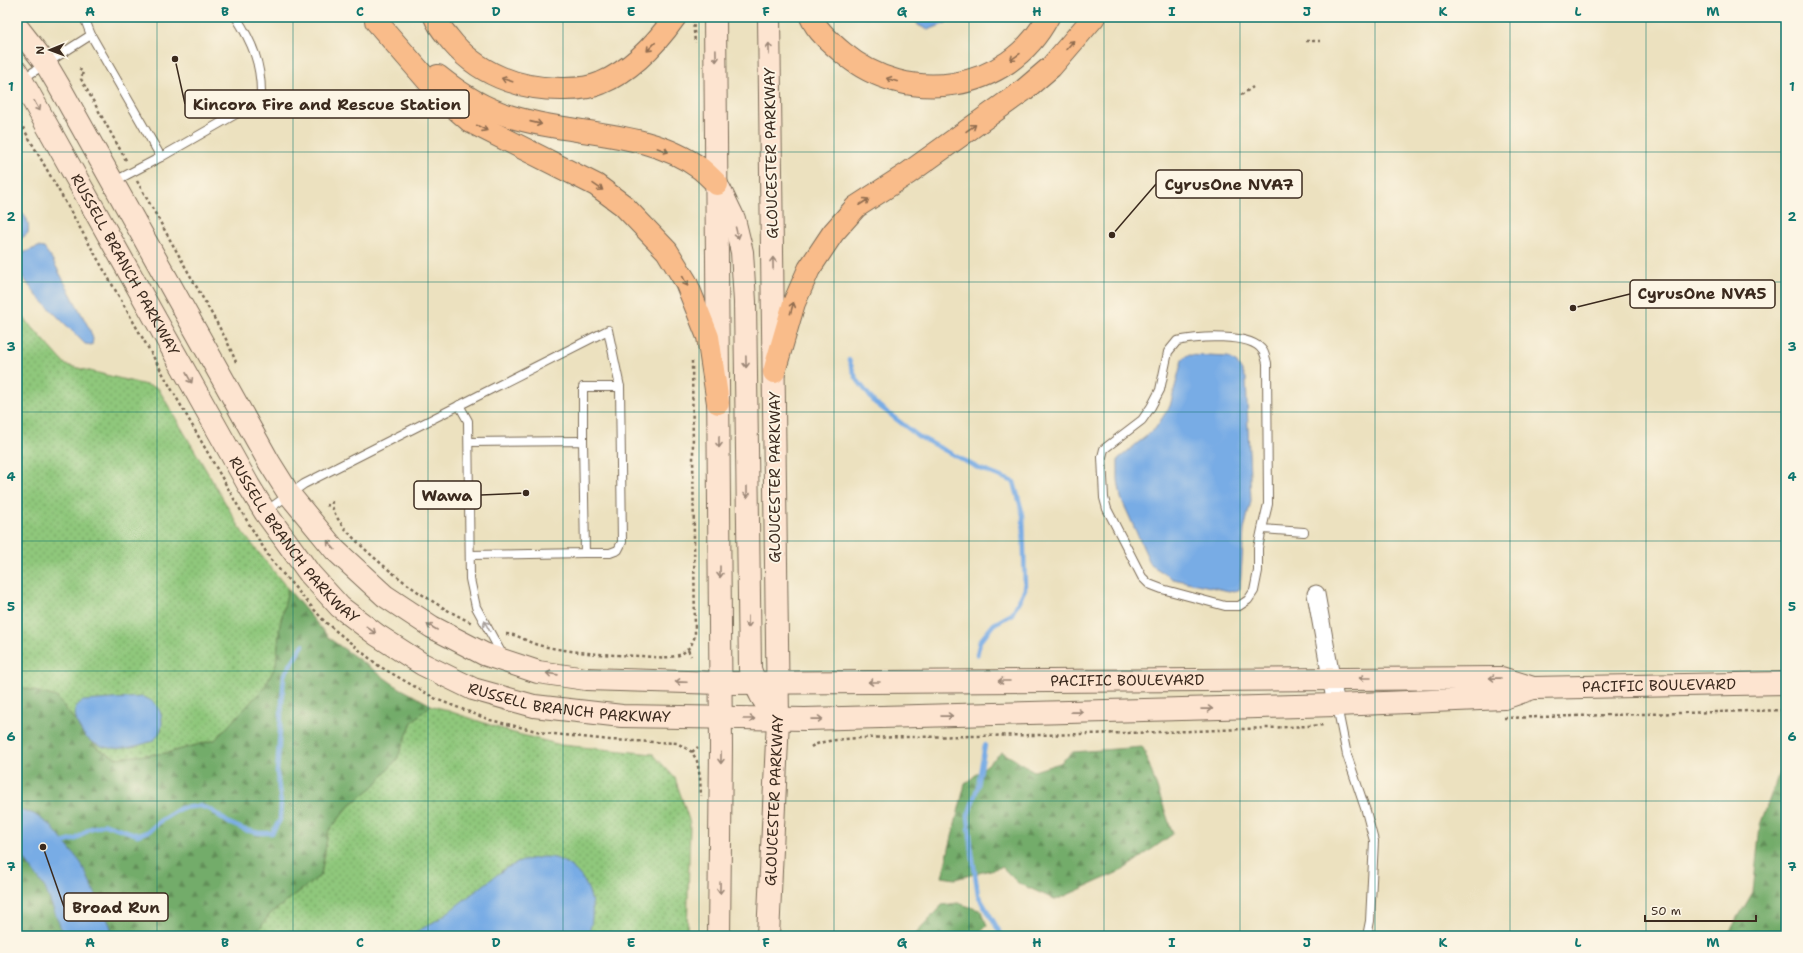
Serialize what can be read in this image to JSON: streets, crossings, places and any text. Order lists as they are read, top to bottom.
{
  "streets": {
    "main road": ["GLOUCESTER PARKWAY", "RUSSELL BRANCH PARKWAY", "PACIFIC BOULEVARD"]
  },
  "crossings": [
    ["GLOUCESTER PARKWAY", "RUSSELL BRANCH PARKWAY"],
    ["GLOUCESTER PARKWAY", "PACIFIC BOULEVARD"],
    ["RUSSELL BRANCH PARKWAY", "PACIFIC BOULEVARD"]
  ],
  "places": [
    "Kincora Fire and Rescue Station",
    "CyrusOne NVA7",
    "CyrusOne NVA5",
    "Wawa",
    "Broad Run"
  ],
  "scale_bar": "50 m",
  "north": "left",
  "grid": {
    "columns": [
      "A",
      "B",
      "C",
      "D",
      "E",
      "F",
      "G",
      "H",
      "I",
      "J",
      "K",
      "L",
      "M"
    ],
    "rows": [
      "1",
      "2",
      "3",
      "4",
      "5",
      "6",
      "7"
    ]
  }
}
